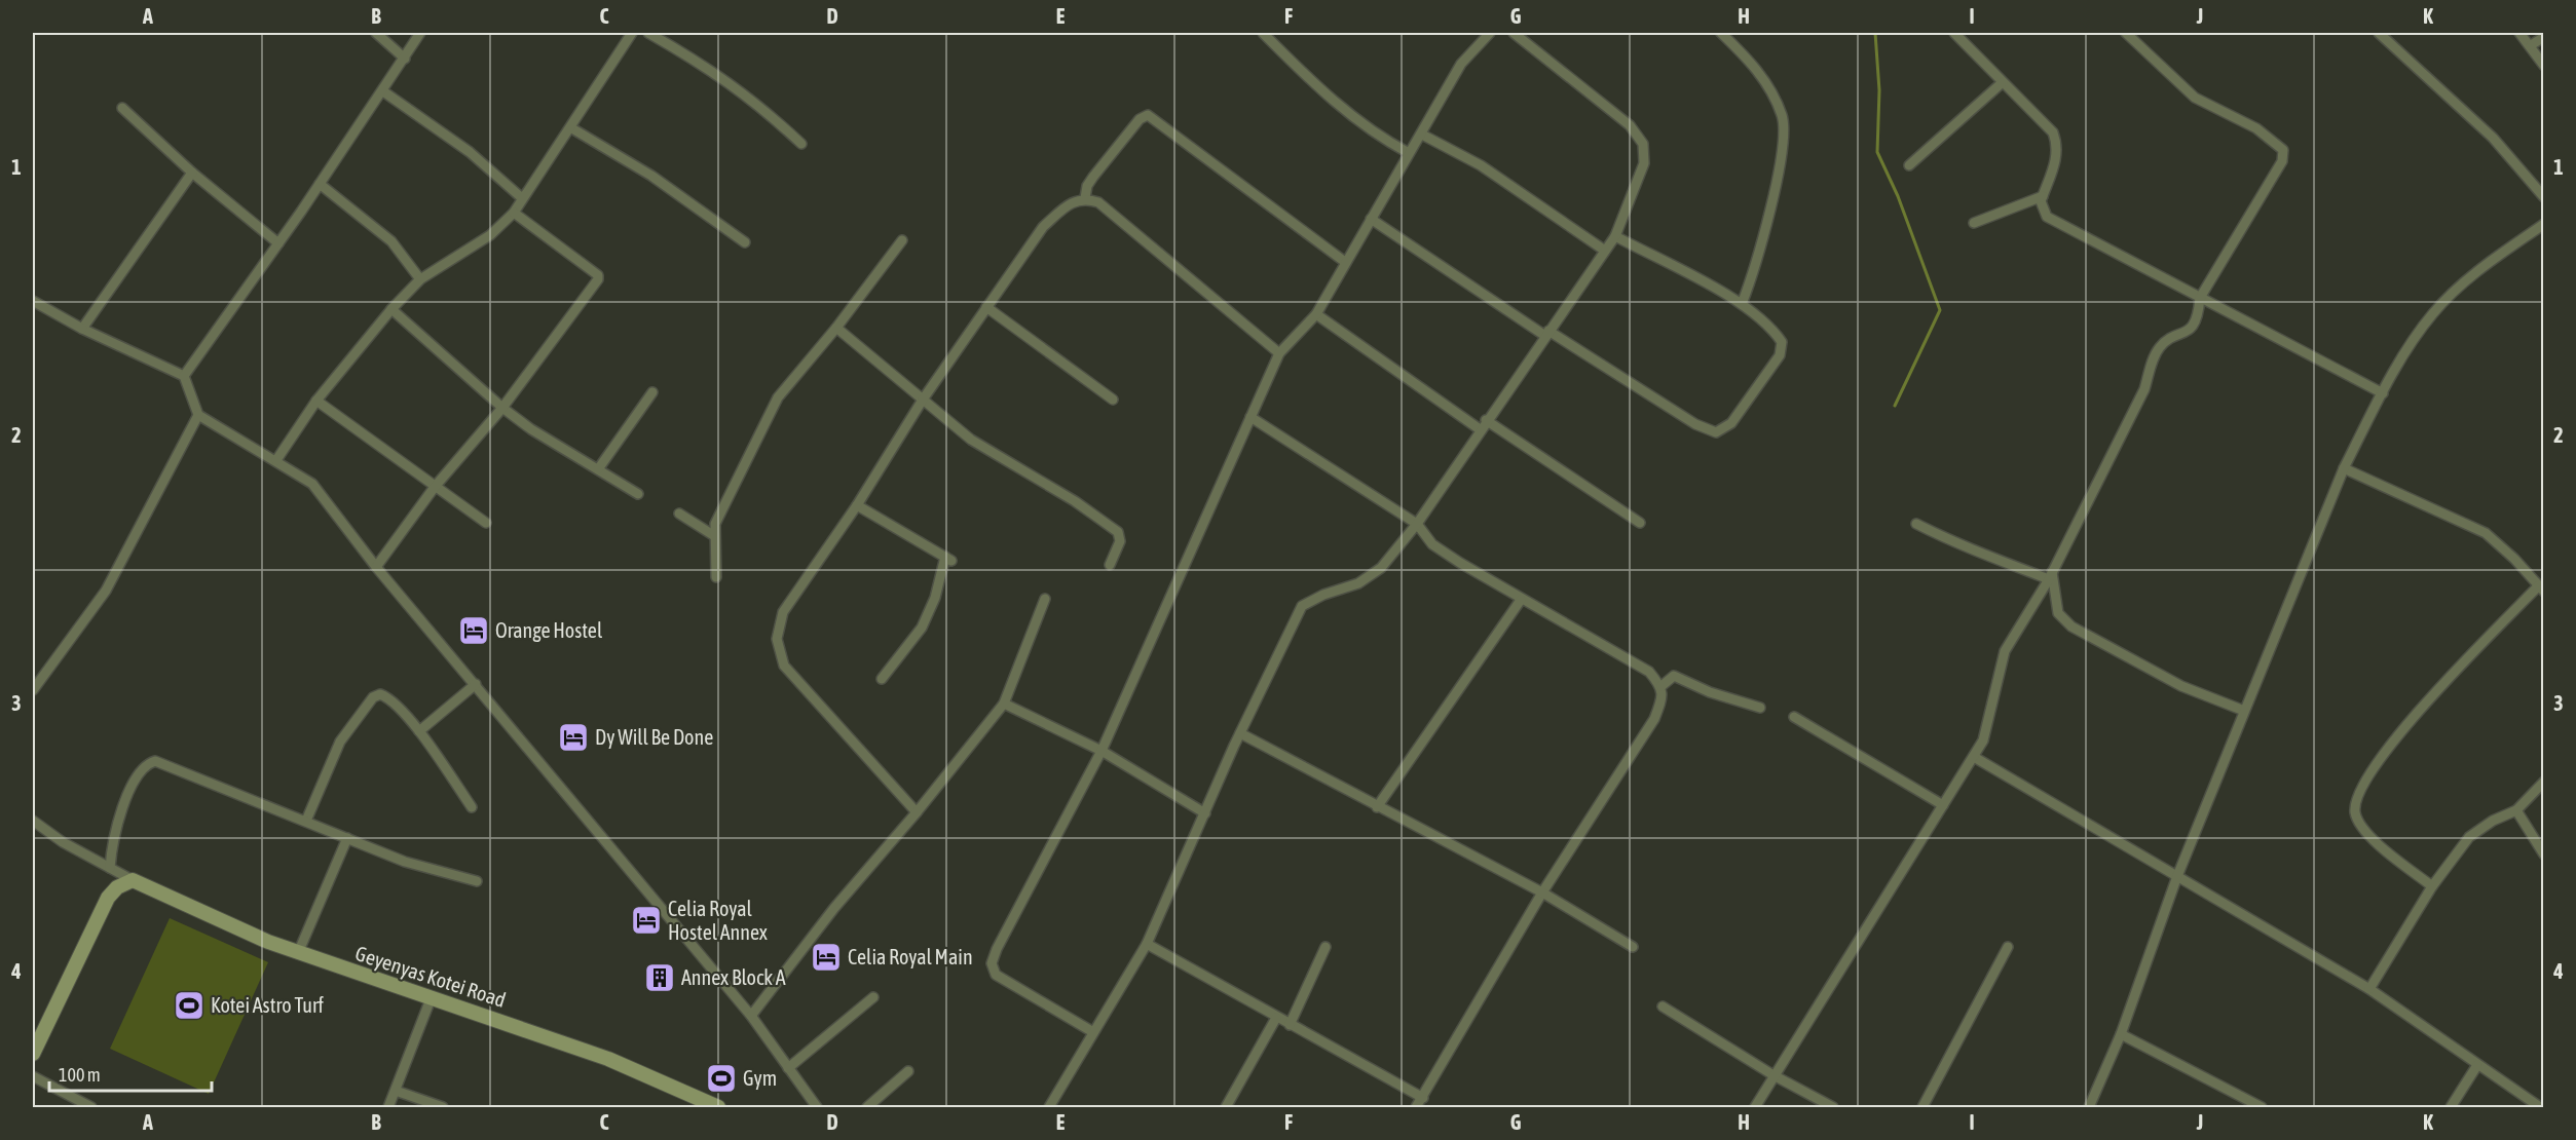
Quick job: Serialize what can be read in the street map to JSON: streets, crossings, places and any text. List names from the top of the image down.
{
  "streets": {
    "street": ["Geyenyas Kotei Road"]
  },
  "places": {
    "hotel": [
      "Orange Hostel",
      "Dy Will Be Done",
      "Celia Royal Hostel Annex",
      "Celia Royal Main"
    ],
    "building": ["Annex Block A"],
    "sports": ["Kotei Astro Turf", "Gym"]
  },
  "scale_bar": "100 m",
  "grid": {
    "columns": [
      "A",
      "B",
      "C",
      "D",
      "E",
      "F",
      "G",
      "H",
      "I",
      "J",
      "K"
    ],
    "rows": [
      "1",
      "2",
      "3",
      "4"
    ]
  }
}
